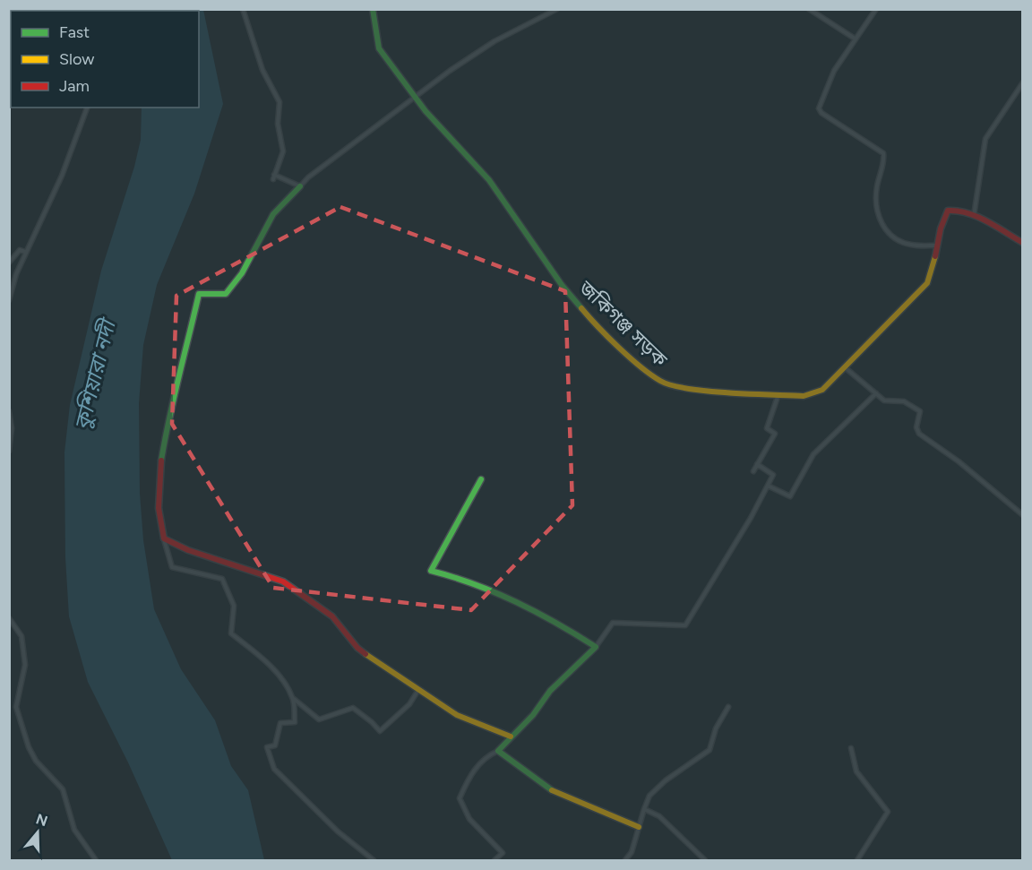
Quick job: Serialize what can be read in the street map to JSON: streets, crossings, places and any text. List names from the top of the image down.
{
  "streets": {
    "street": ["জকিগঞ্জ সড়ক"]
  },
  "water": ["কুশিয়ারা নদী"],
  "legend": ["Fast", "Slow", "Jam"],
  "north": "top"
}
